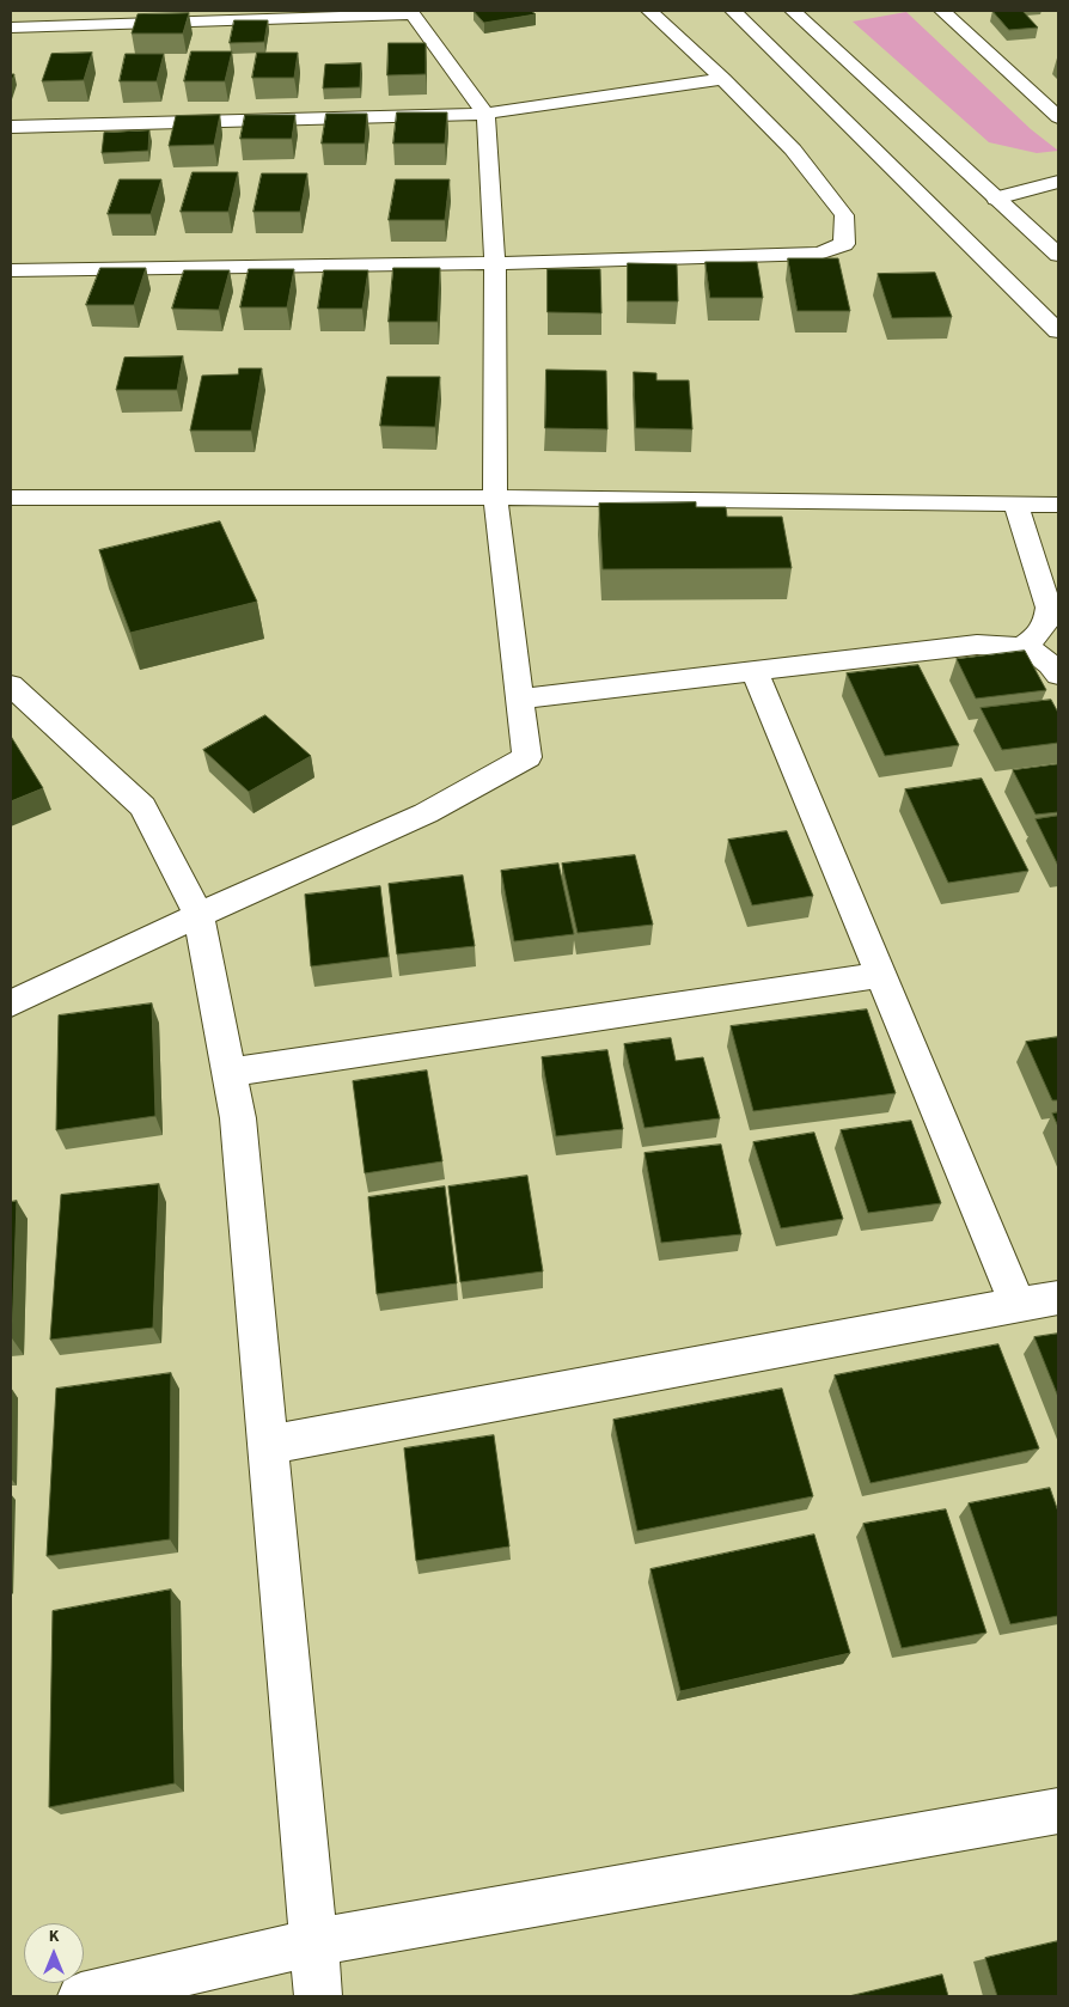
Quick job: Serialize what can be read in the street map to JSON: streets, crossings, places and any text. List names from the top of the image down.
{
  "north": "top"
}
